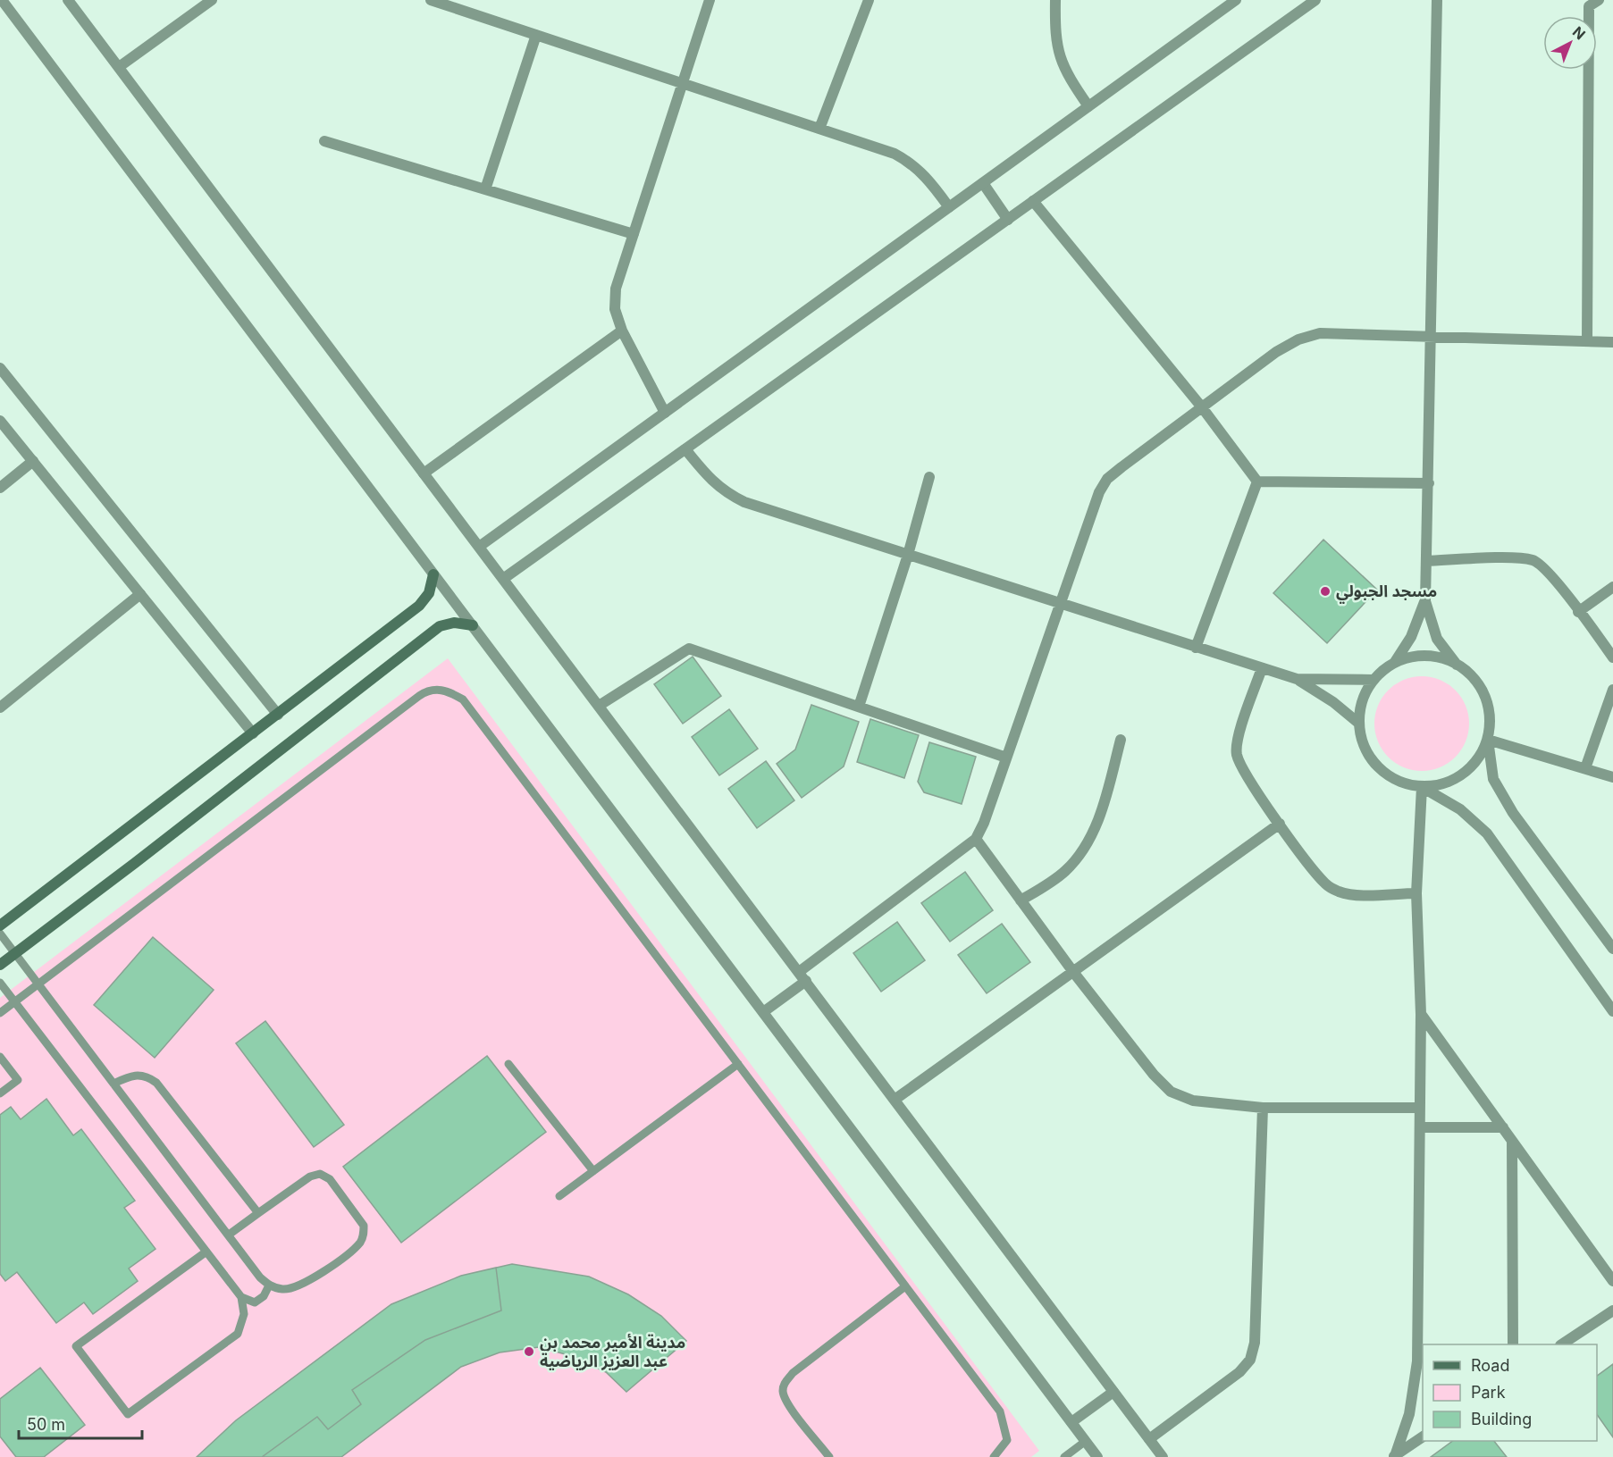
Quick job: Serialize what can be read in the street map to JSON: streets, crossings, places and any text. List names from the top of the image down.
{
  "places": ["مسجد الجبولي", "مدينة الأمير محمد بن عبد العزيز الرياضية"],
  "legend": ["Road", "Park", "Building"],
  "scale_bar": "50 m",
  "north": "top right"
}
